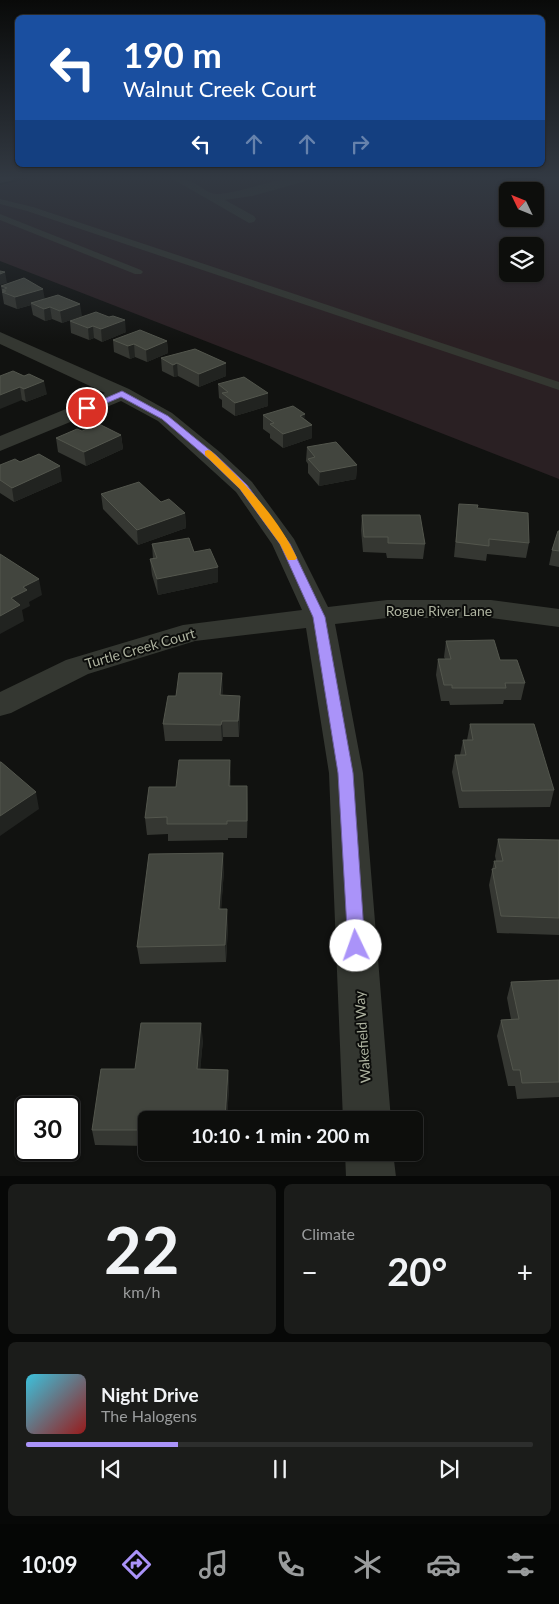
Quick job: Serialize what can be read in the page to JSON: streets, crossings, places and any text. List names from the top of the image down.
{
  "streets": {
    "street": ["Rogue River Lane", "Turtle Creek Court", "Wakefield Way"]
  },
  "crossings": [
    ["Rogue River Lane", "Turtle Creek Court"],
    ["Rogue River Lane", "Wakefield Way"],
    ["Turtle Creek Court", "Wakefield Way"]
  ],
  "north": "top left",
  "page": {
    "turn": ["190 m", "Walnut Creek Court"],
    "limit": "30",
    "trip": "10:10 · 1 min · 200 m",
    "tile": [
      ["22", "km/h"],
      "Climate"
    ],
    "heat": ["−", "20°", "+"],
    "song": ["Night Drive", "The Halogens"],
    "tabs": "10:09"
  }
}
